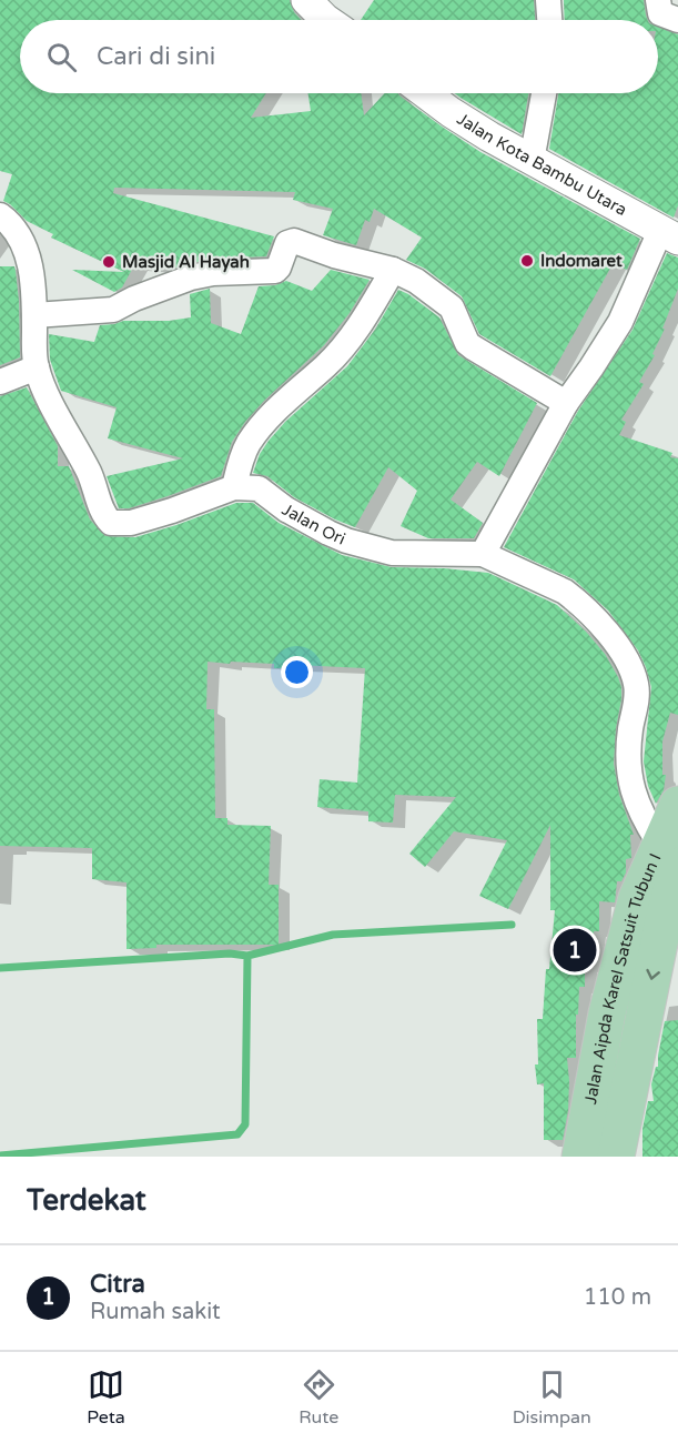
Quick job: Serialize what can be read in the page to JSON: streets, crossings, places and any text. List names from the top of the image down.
{
  "streets": {
    "main road": ["Jalan Aipda Karel Satsuit Tubun I"],
    "street": ["Jalan Kota Bambu Utara", "Jalan Ori"]
  },
  "crossings": [
    ["Jalan Ori", "Jalan Aipda Karel Satsuit Tubun I"]
  ],
  "places": ["Indomaret", "Masjid Al Hayah"],
  "page": {
    "search": "Cari di sini",
    "pins": "1",
    "heading": "Terdekat",
    "list": [
      {
        "mark": "1",
        "name": "Citra",
        "note": "Rumah sakit",
        "value": "110 m"
      }
    ],
    "nav": ["Peta", "Rute", "Disimpan"]
  }
}
